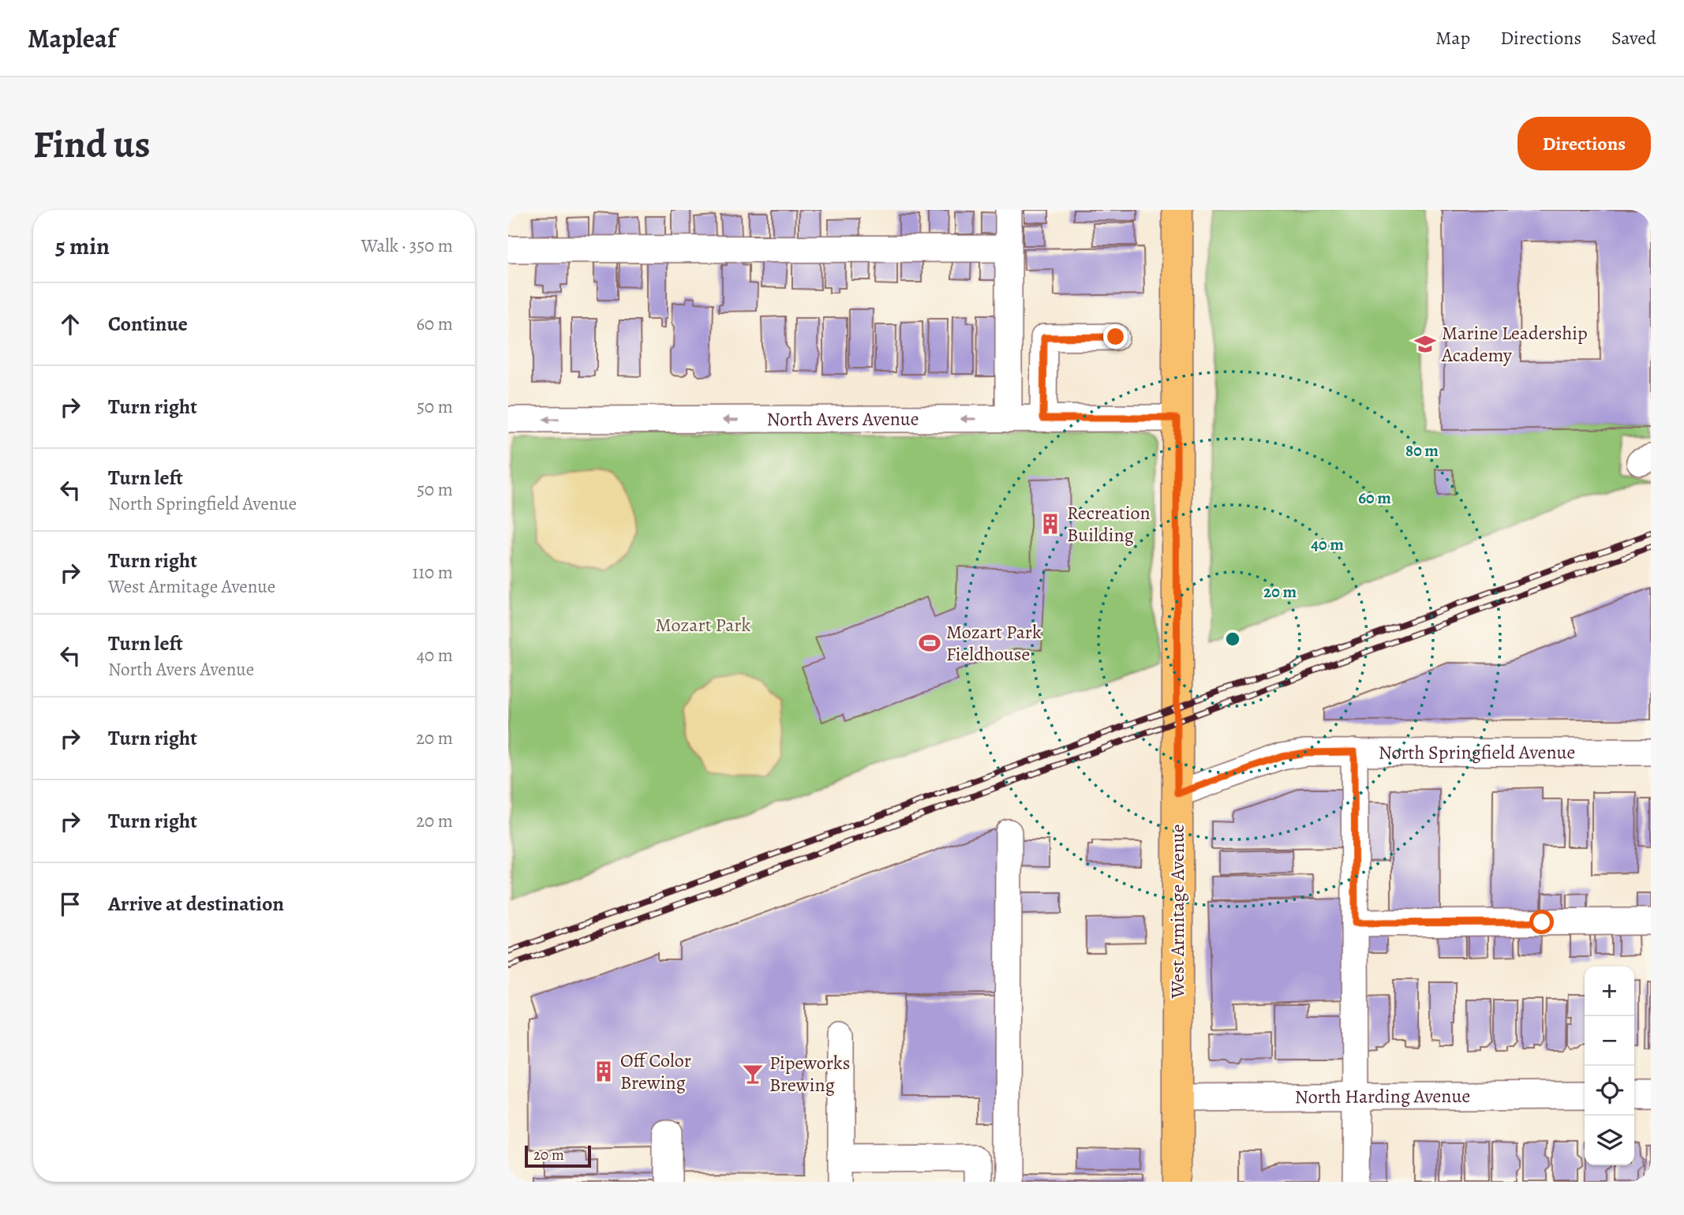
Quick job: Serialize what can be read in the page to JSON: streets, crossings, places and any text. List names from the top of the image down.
{
  "streets": {
    "main road": ["West Armitage Avenue"],
    "street": ["North Avers Avenue", "North Springfield Avenue", "North Harding Avenue"]
  },
  "crossings": [
    ["North Avers Avenue", "West Armitage Avenue"],
    ["North Springfield Avenue", "West Armitage Avenue"],
    ["West Armitage Avenue", "North Harding Avenue"]
  ],
  "parks": ["Mozart Park"],
  "places": {
    "school or university": ["Marine Leadership Academy"],
    "building": ["Recreation Building", "Off Color Brewing"],
    "sports": ["Mozart Park Fieldhouse"],
    "bar": ["Pipeworks Brewing"]
  },
  "scale_bar": "20 m",
  "page": {
    "header": "Mapleaf",
    "nav": ["Map", "Directions", "Saved"],
    "buttons": "Directions",
    "title": "Find us",
    "heading": ["5 min", "Walk · 350 m"],
    "list": [
      ["Continue", "60 m"],
      ["Turn right", "50 m"],
      ["Turn left", "North Springfield Avenue", "50 m"],
      ["Turn right", "West Armitage Avenue", "110 m"],
      ["Turn left", "North Avers Avenue", "40 m"],
      ["Turn right", "20 m"],
      ["Turn right", "20 m"],
      "Arrive at destination"
    ],
    "map_buttons": ["+", "−"],
    "scale": "20 m"
  },
  "rings": [
    "80 m",
    "60 m",
    "40 m",
    "20 m"
  ]
}
